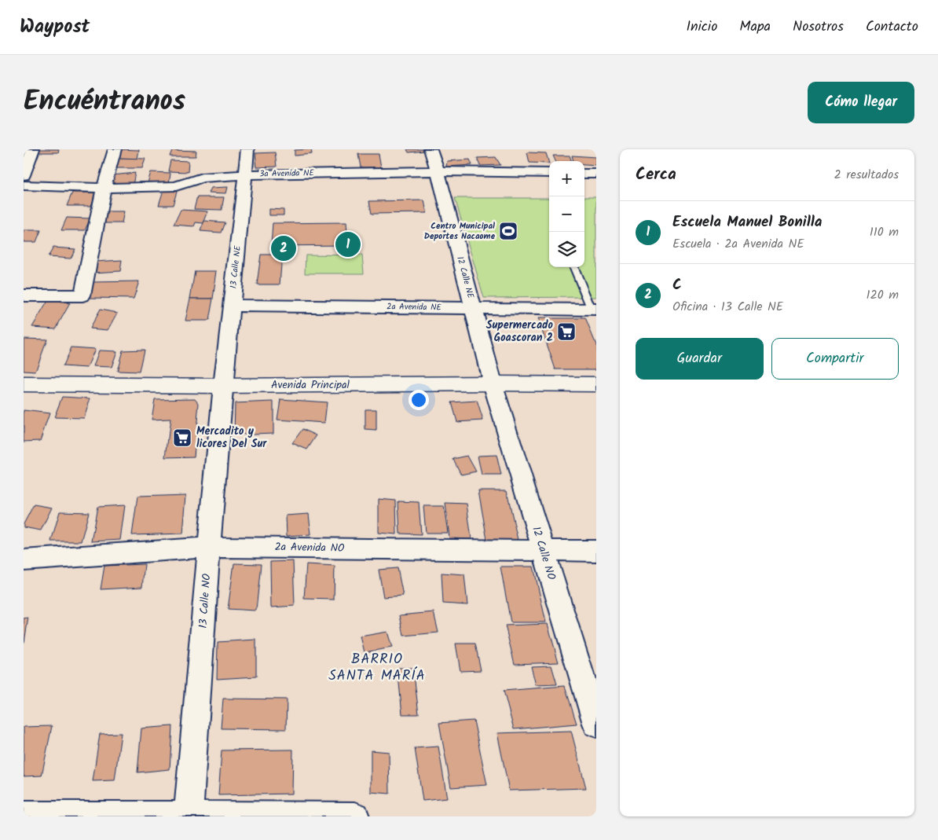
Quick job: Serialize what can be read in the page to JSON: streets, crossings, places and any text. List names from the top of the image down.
{
  "streets": {
    "street": [
      "3a Avenida NE",
      "13 Calle NE",
      "12 Calle NE",
      "2a Avenida NE",
      "Avenida Principal",
      "2a Avenida NO",
      "12 Calle NO",
      "13 Calle NO"
    ]
  },
  "crossings": [
    ["3a Avenida NE", "13 Calle NE"],
    ["3a Avenida NE", "12 Calle NE"],
    ["13 Calle NE", "2a Avenida NE"],
    ["13 Calle NE", "Avenida Principal"],
    ["13 Calle NE", "13 Calle NO"],
    ["12 Calle NE", "2a Avenida NE"],
    ["12 Calle NE", "Avenida Principal"],
    ["12 Calle NE", "12 Calle NO"],
    ["Avenida Principal", "12 Calle NO"],
    ["Avenida Principal", "13 Calle NO"],
    ["2a Avenida NO", "12 Calle NO"],
    ["2a Avenida NO", "13 Calle NO"]
  ],
  "districts": ["BARRIO SANTA MARÍA"],
  "places": {
    "sports": ["Centro Municipal Deportes Nacaome"],
    "supermarket": ["Supermercado Goascoran 2", "Mercadito y licores Del Sur"]
  },
  "page": {
    "header": "Waypost",
    "nav": [
      "Inicio",
      "Mapa",
      "Nosotros",
      "Contacto"
    ],
    "title": "Encuéntranos",
    "buttons": [
      "Cómo llegar",
      ["Guardar", "Compartir"]
    ],
    "heading": ["Cerca", "2 resultados"],
    "map_buttons": ["+", "−"],
    "list": [
      {
        "mark": "1",
        "name": "Escuela Manuel Bonilla",
        "note": "Escuela · 2a Avenida NE",
        "value": "110 m"
      },
      {
        "mark": "2",
        "name": "C",
        "note": "Oficina · 13 Calle NE",
        "value": "120 m"
      }
    ],
    "pins": ["1", "2"]
  }
}
